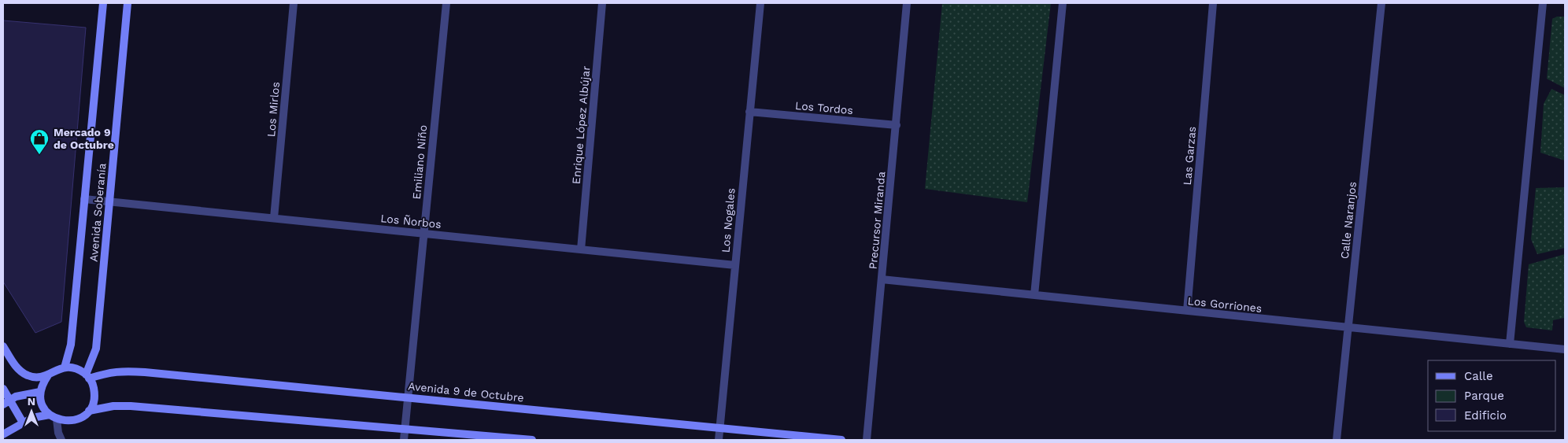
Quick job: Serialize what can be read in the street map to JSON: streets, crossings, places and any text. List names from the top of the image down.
{
  "streets": {
    "street": [
      "Los Tordos",
      "Los Mirlos",
      "Enrique López Albújar",
      "Las Garzas",
      "Emiliano Niño",
      "Avenida Soberanía",
      "Los Nogales",
      "Precursor Miranda",
      "Calle Naranjos",
      "Los Ñorbos",
      "Los Gorriones",
      "Avenida 9 de Octubre"
    ]
  },
  "crossings": [
    ["Los Tordos", "Los Nogales"],
    ["Los Tordos", "Precursor Miranda"],
    ["Los Mirlos", "Los Ñorbos"],
    ["Enrique López Albújar", "Los Ñorbos"],
    ["Las Garzas", "Los Gorriones"],
    ["Emiliano Niño", "Los Ñorbos"],
    ["Emiliano Niño", "Avenida 9 de Octubre"],
    ["Avenida Soberanía", "Los Ñorbos"],
    ["Avenida Soberanía", "Avenida 9 de Octubre"],
    ["Los Nogales", "Los Ñorbos"],
    ["Los Nogales", "Avenida 9 de Octubre"],
    ["Precursor Miranda", "Los Gorriones"],
    ["Calle Naranjos", "Los Gorriones"]
  ],
  "places": {
    "shop": ["Mercado 9 de Octubre"]
  },
  "legend": ["Calle", "Parque", "Edificio"],
  "north": "top"
}
